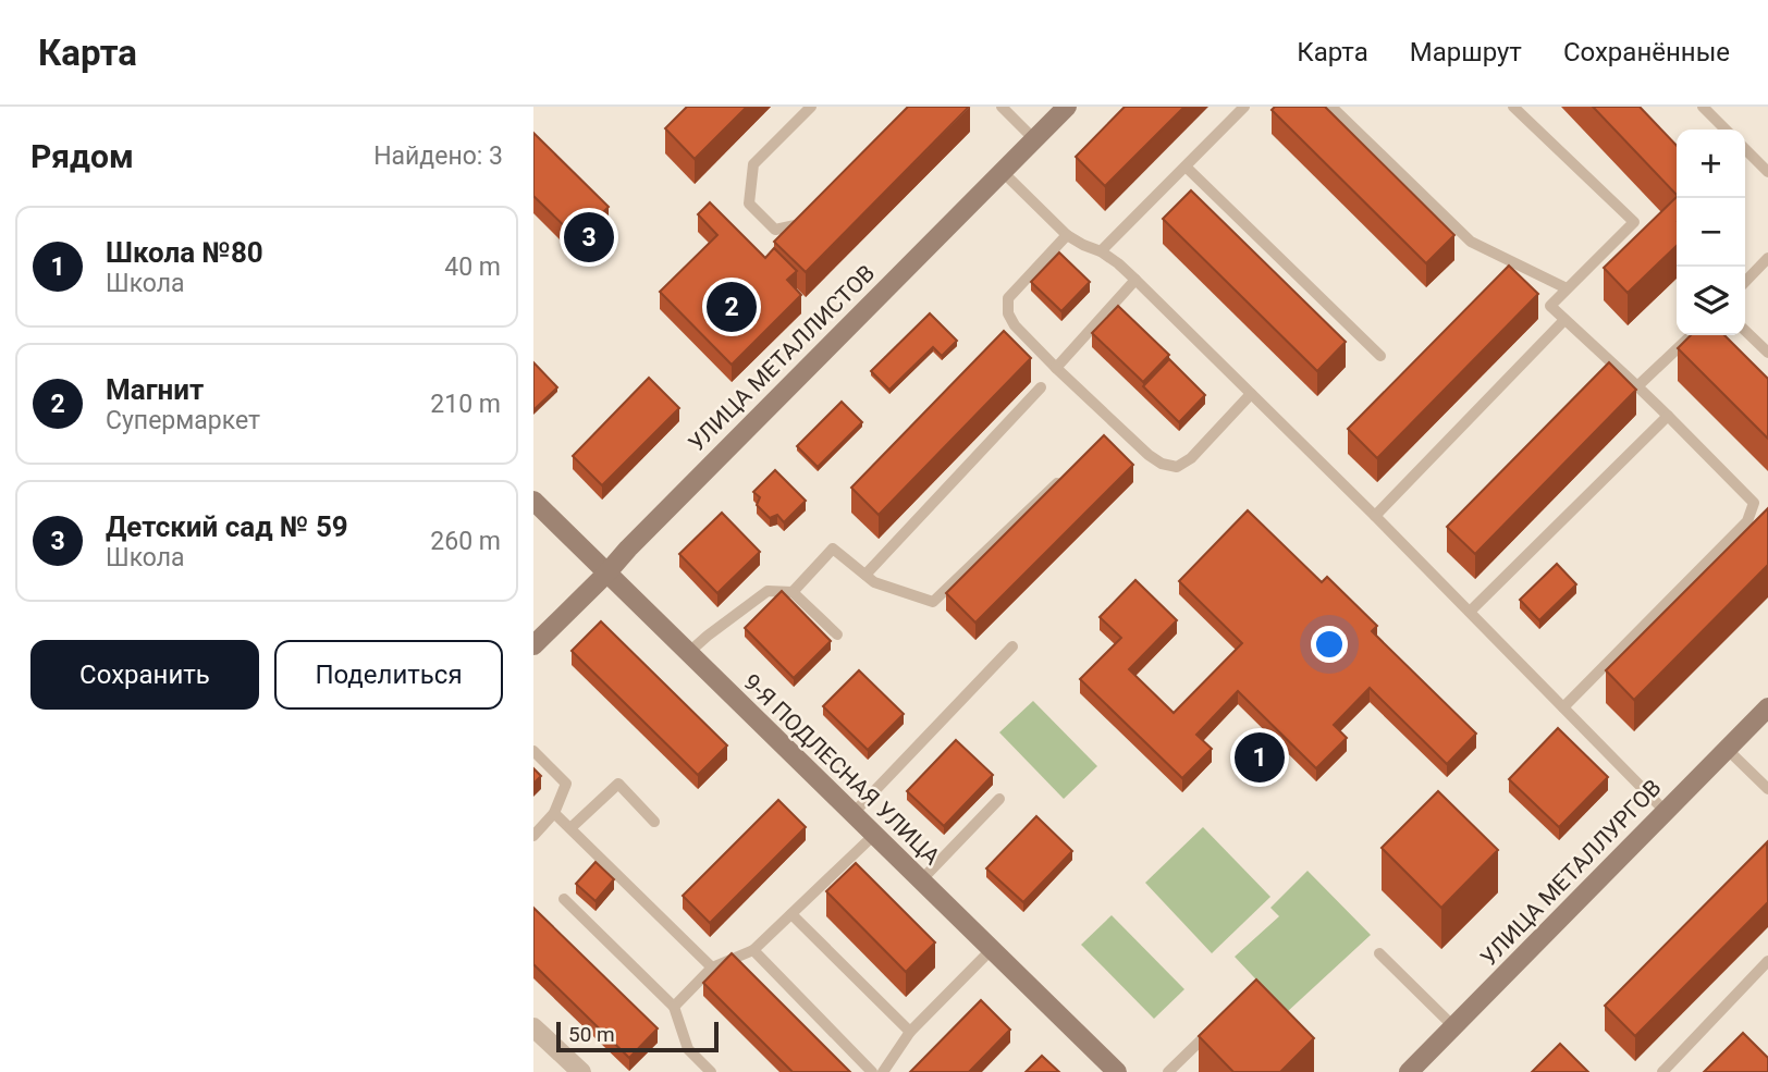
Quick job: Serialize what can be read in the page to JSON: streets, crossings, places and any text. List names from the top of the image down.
{
  "streets": {
    "street": ["УЛИЦА МЕТАЛЛИСТОВ", "9-Я ПОДЛЕСНАЯ УЛИЦА", "УЛИЦА МЕТАЛЛУРГОВ"]
  },
  "crossings": [
    ["УЛИЦА МЕТАЛЛИСТОВ", "9-Я ПОДЛЕСНАЯ УЛИЦА"]
  ],
  "scale_bar": "50 m",
  "page": {
    "header": "Карта",
    "nav": ["Карта", "Маршрут", "Сохранённые"],
    "heading": ["Рядом", "Найдено: 3"],
    "map_buttons": ["+", "−"],
    "list": [
      {
        "mark": "1",
        "name": "Школа №80",
        "note": "Школа",
        "value": "40 m"
      },
      {
        "mark": "2",
        "name": "Магнит",
        "note": "Супермаркет",
        "value": "210 m"
      },
      {
        "mark": "3",
        "name": "Детский сад № 59",
        "note": "Школа",
        "value": "260 m"
      }
    ],
    "pins": ["3", "2", "1"],
    "buttons": ["Сохранить", "Поделиться"],
    "scale": "50 m"
  }
}
